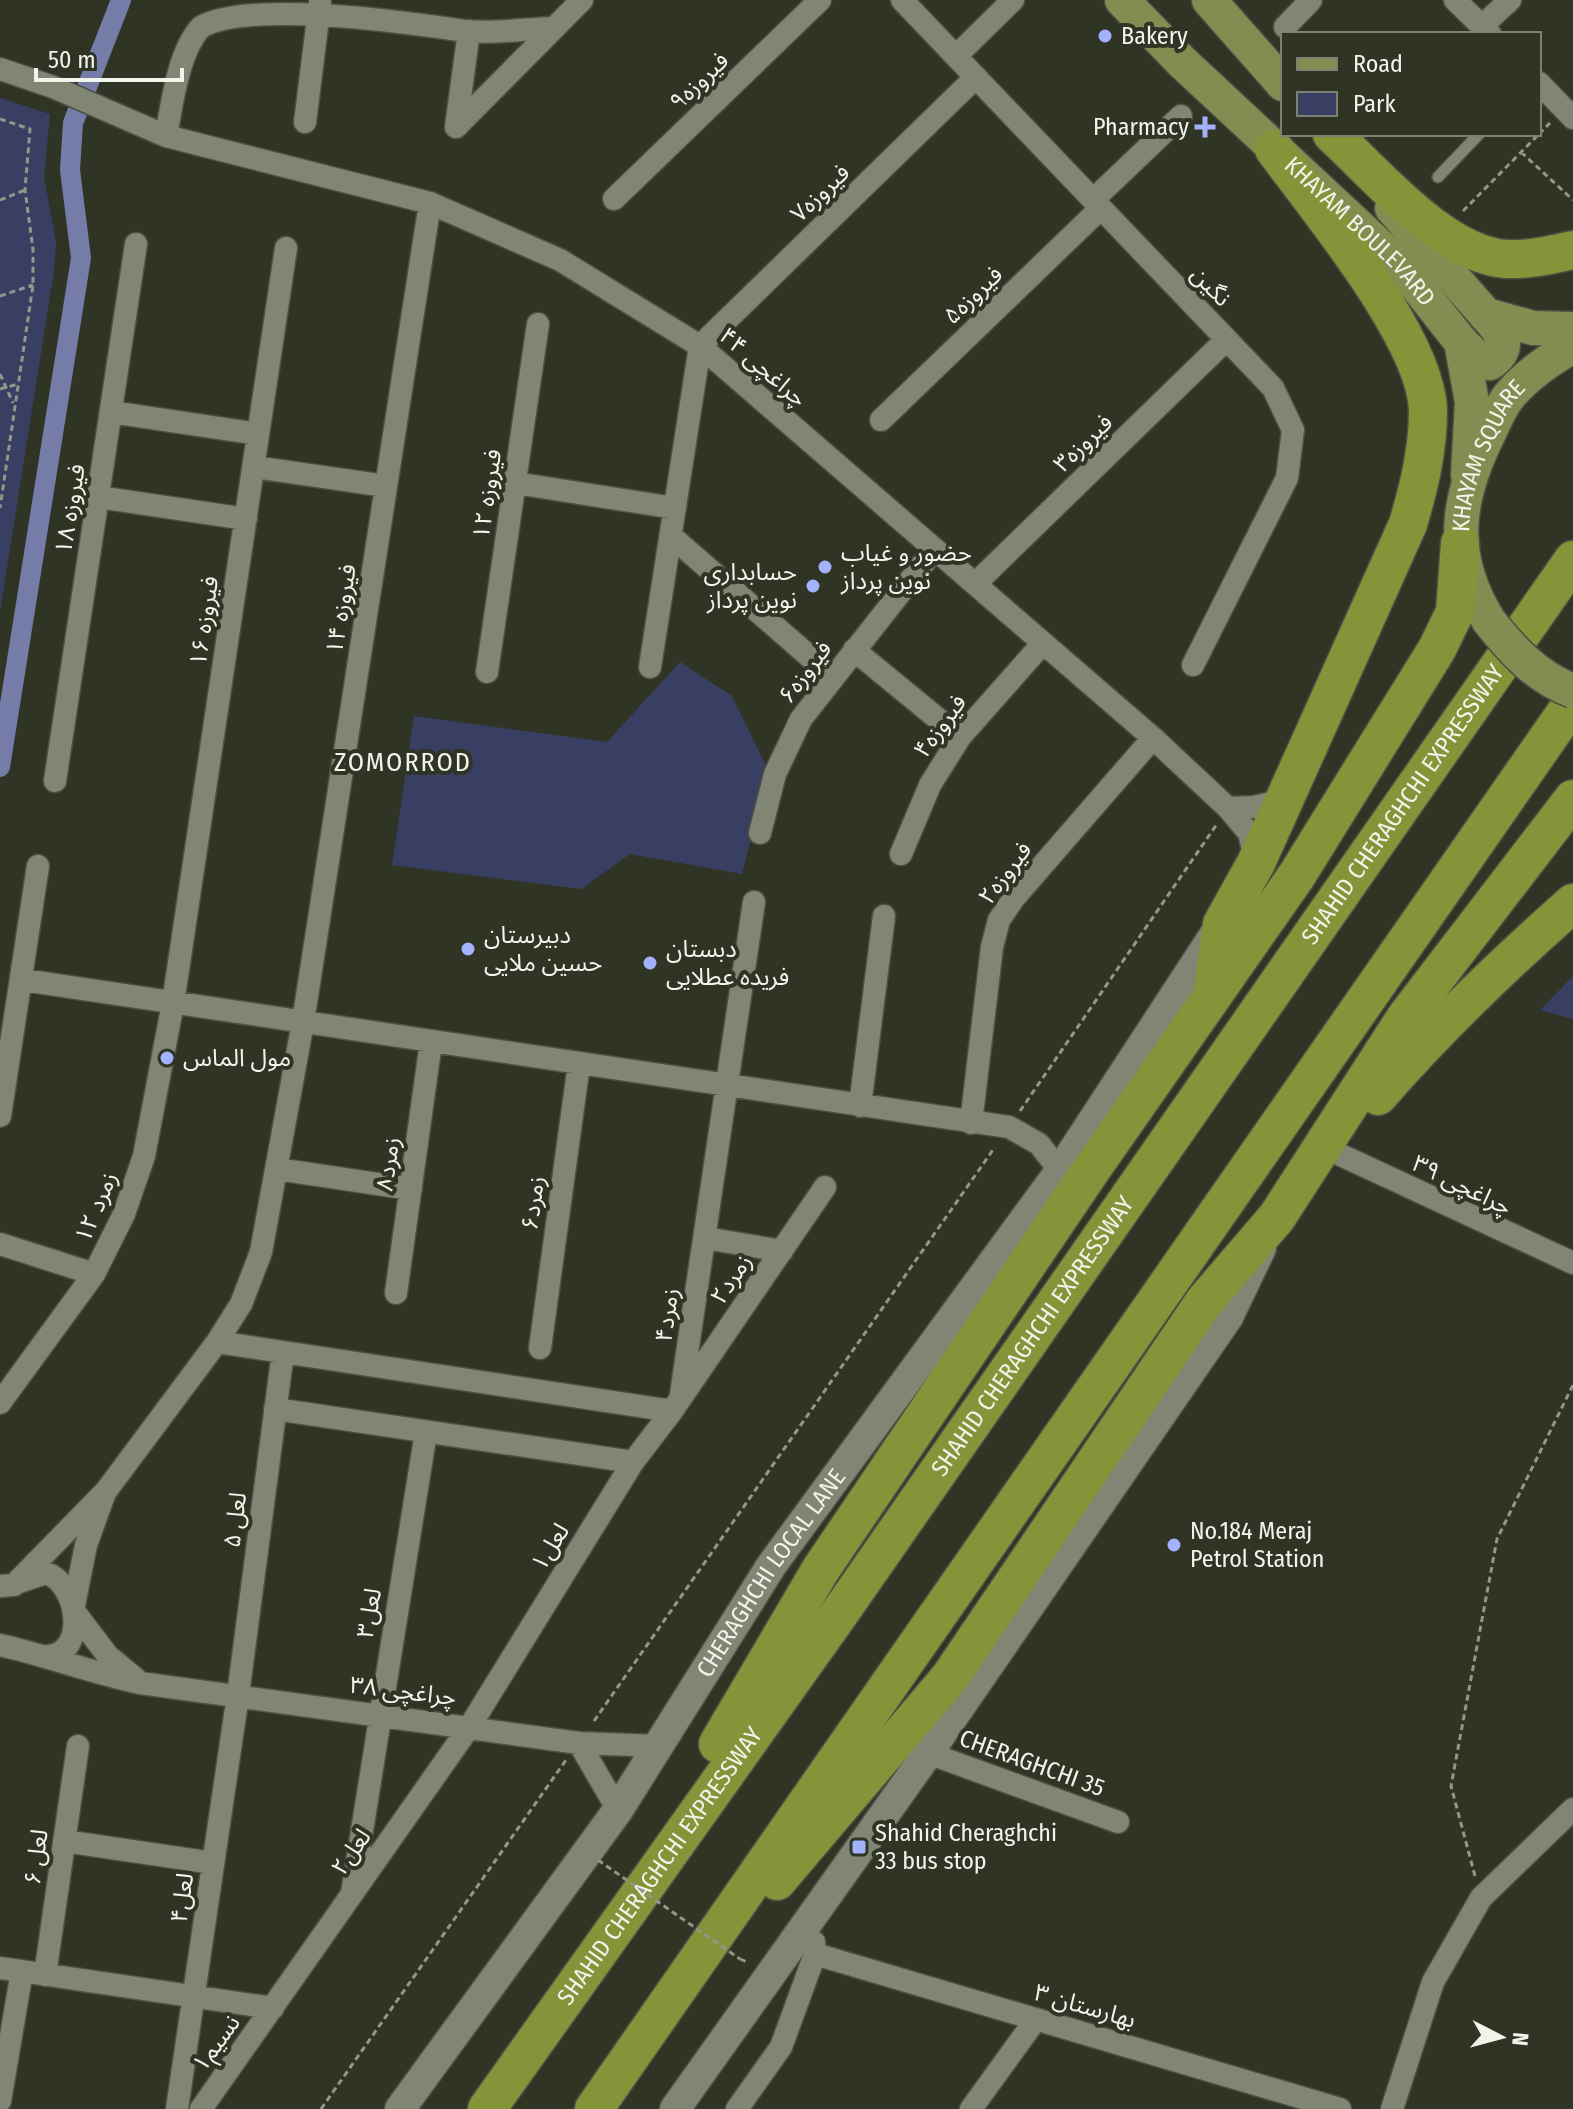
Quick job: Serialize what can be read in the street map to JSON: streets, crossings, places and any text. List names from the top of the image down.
{
  "streets": {
    "highway": ["SHAHID CHERAGHCHI EXPRESSWAY"],
    "main road": ["KHAYAM BOULEVARD", "KHAYAM SQUARE", "CHERAGHCHI LOCAL LANE"],
    "street": [
      "فیروزه۹",
      "فیروزه۷",
      "نگین",
      "فیروزه۵",
      "چراغچی ۴۴",
      "فیروزه۳",
      "فیروزه ۱۲",
      "فیروزه ۱۸",
      "فیروزه ۱۴",
      "فیروزه ۱۶",
      "فیروزه۶",
      "فیروزه۴",
      "فیروزه۲",
      "زمرد۸",
      "چراغچی ۳۹",
      "زمرد۶",
      "زمرد ۱۲",
      "زمرد۲",
      "زمرد۴",
      "لعل ۵",
      "لعل۱",
      "لعل۳",
      "چراغچی ۳۸",
      "CHERAGHCHI 35",
      "لعل۲",
      "لعل ۶",
      "لعل۴",
      "بهارستان ۳",
      "نسیم۱"
    ]
  },
  "crossings": [
    ["فیروزه۷", "نگین"],
    ["فیروزه۷", "چراغچی ۴۴"],
    ["KHAYAM BOULEVARD", "KHAYAM SQUARE"],
    ["نگین", "فیروزه۵"],
    ["نگین", "فیروزه۳"],
    ["چراغچی ۴۴", "فیروزه۳"],
    ["چراغچی ۴۴", "فیروزه ۱۴"],
    ["چراغچی ۴۴", "فیروزه۴"],
    ["چراغچی ۴۴", "فیروزه۲"],
    ["فیروزه ۱۶", "زمرد ۱۲"],
    ["زمرد۲", "زمرد۴"],
    ["زمرد۲", "لعل۱"],
    ["زمرد۴", "لعل۱"],
    ["لعل ۵", "چراغچی ۳۸"],
    ["لعل ۵", "لعل۴"],
    ["لعل۱", "چراغچی ۳۸"],
    ["لعل۱", "لعل۲"],
    ["CHERAGHCHI LOCAL LANE", "چراغچی ۳۸"],
    ["لعل۳", "چراغچی ۳۸"],
    ["لعل۳", "لعل۲"],
    ["چراغچی ۳۸", "لعل۲"],
    ["چراغچی ۳۸", "لعل۴"],
    ["لعل۲", "نسیم۱"]
  ],
  "districts": ["ZOMORROD"],
  "places": {
    "other": [
      "Bakery",
      "حضور و غیاب نوین پرداز",
      "حسابداری نوین پرداز",
      "دبیرستان حسین ملایی",
      "دبستان فریده عطلایی",
      "مول الماس",
      "No.184 Meraj Petrol Station"
    ],
    "health": ["Pharmacy"],
    "transit": ["Shahid Cheraghchi 33 bus stop"]
  },
  "legend": ["Road", "Park"],
  "scale_bar": "50 m",
  "north": "right"
}
